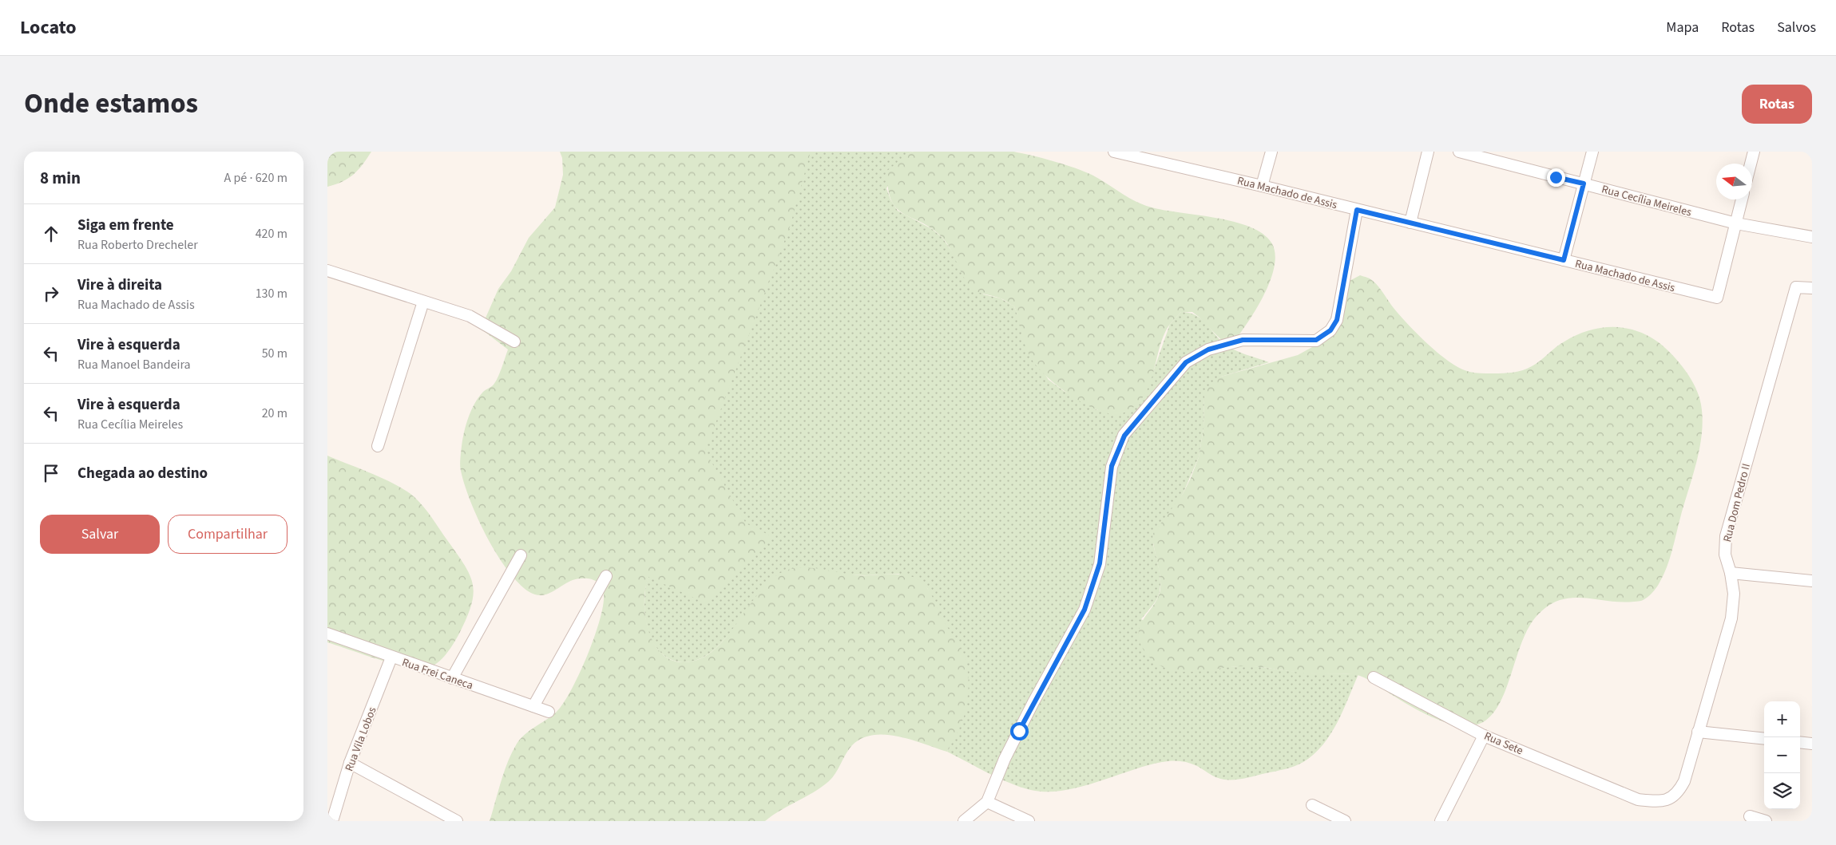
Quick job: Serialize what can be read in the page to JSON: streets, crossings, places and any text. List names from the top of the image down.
{
  "streets": {
    "street": [
      "Rua Machado de Assis",
      "Rua Cecília Meireles",
      "Rua Dom Pedro II",
      "Rua Frei Caneca",
      "Rua Vila Lobos",
      "Rua Sete"
    ]
  },
  "crossings": [
    ["Rua Machado de Assis", "Rua Cecília Meireles"],
    ["Rua Dom Pedro II", "Rua Sete"],
    ["Rua Frei Caneca", "Rua Vila Lobos"]
  ],
  "north": "left",
  "page": {
    "header": "Locato",
    "nav": ["Mapa", "Rotas", "Salvos"],
    "title": "Onde estamos",
    "buttons": [
      "Rotas",
      ["Salvar", "Compartilhar"]
    ],
    "heading": ["8 min", "A pé · 620 m"],
    "list": [
      ["Siga em frente", "Rua Roberto Drecheler", "420 m"],
      ["Vire à direita", "Rua Machado de Assis", "130 m"],
      ["Vire à esquerda", "Rua Manoel Bandeira", "50 m"],
      ["Vire à esquerda", "Rua Cecília Meireles", "20 m"],
      "Chegada ao destino"
    ],
    "map_buttons": ["+", "−"]
  }
}
